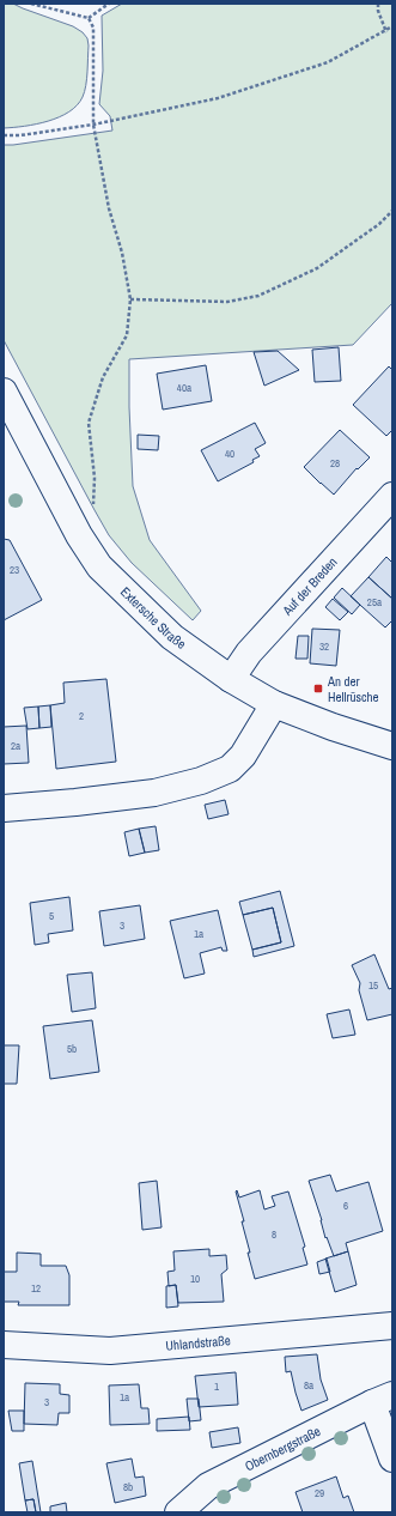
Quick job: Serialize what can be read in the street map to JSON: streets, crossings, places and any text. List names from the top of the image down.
{
  "streets": {
    "street": [
      "Auf der Breden",
      "Extersche Straße",
      "Uhlandstraße",
      "Obernbergstraße"
    ]
  },
  "crossings": [
    ["Auf der Breden", "Extersche Straße"]
  ],
  "places": {
    "transit": ["An der Hellrüsche"]
  },
  "house_numbers": [
    "40a",
    "40",
    "28",
    "23",
    "25a",
    "32",
    "2",
    "2a",
    "5",
    "3",
    "1a",
    "15",
    "5b",
    "6",
    "8",
    "10",
    "12",
    "8a",
    "1",
    "1a",
    "3",
    "8b",
    "29"
  ]
}
